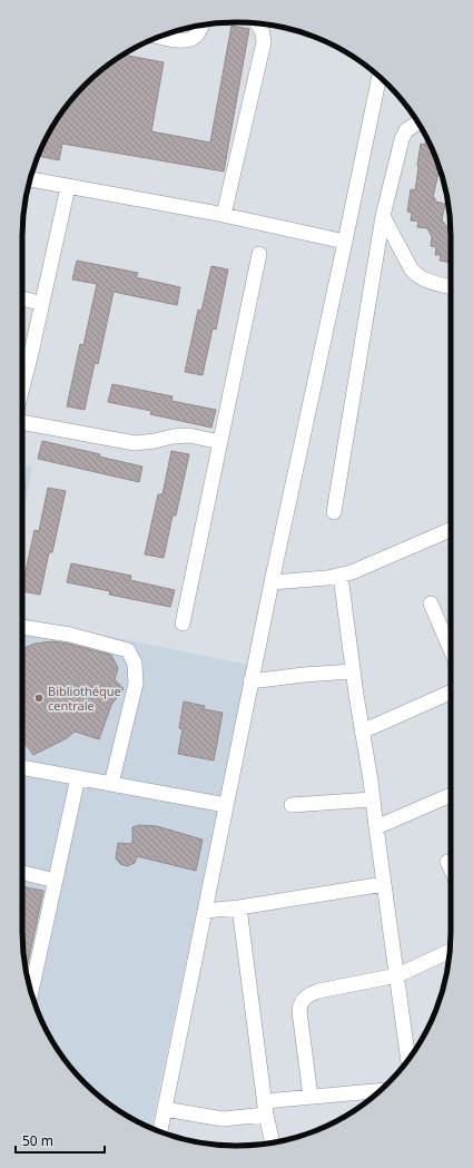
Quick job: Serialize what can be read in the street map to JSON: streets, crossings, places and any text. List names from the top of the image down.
{
  "places": ["Bibliothéque centrale"],
  "scale_bar": "50 m"
}
